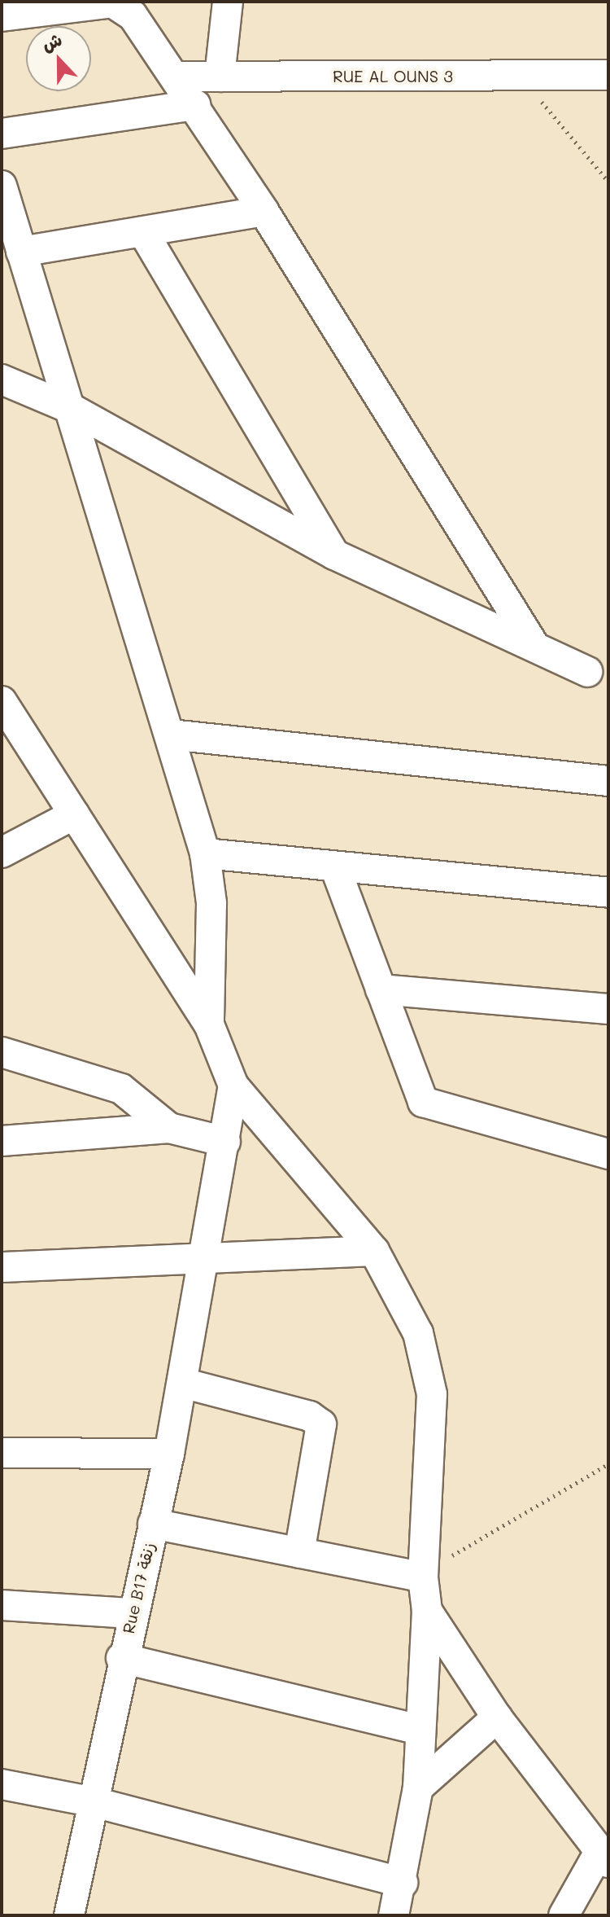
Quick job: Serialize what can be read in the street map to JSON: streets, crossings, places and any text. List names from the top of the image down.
{
  "streets": {
    "street": ["RUE AL OUNS 3", "Rue B17 زنقة"]
  },
  "north": "top"
}
